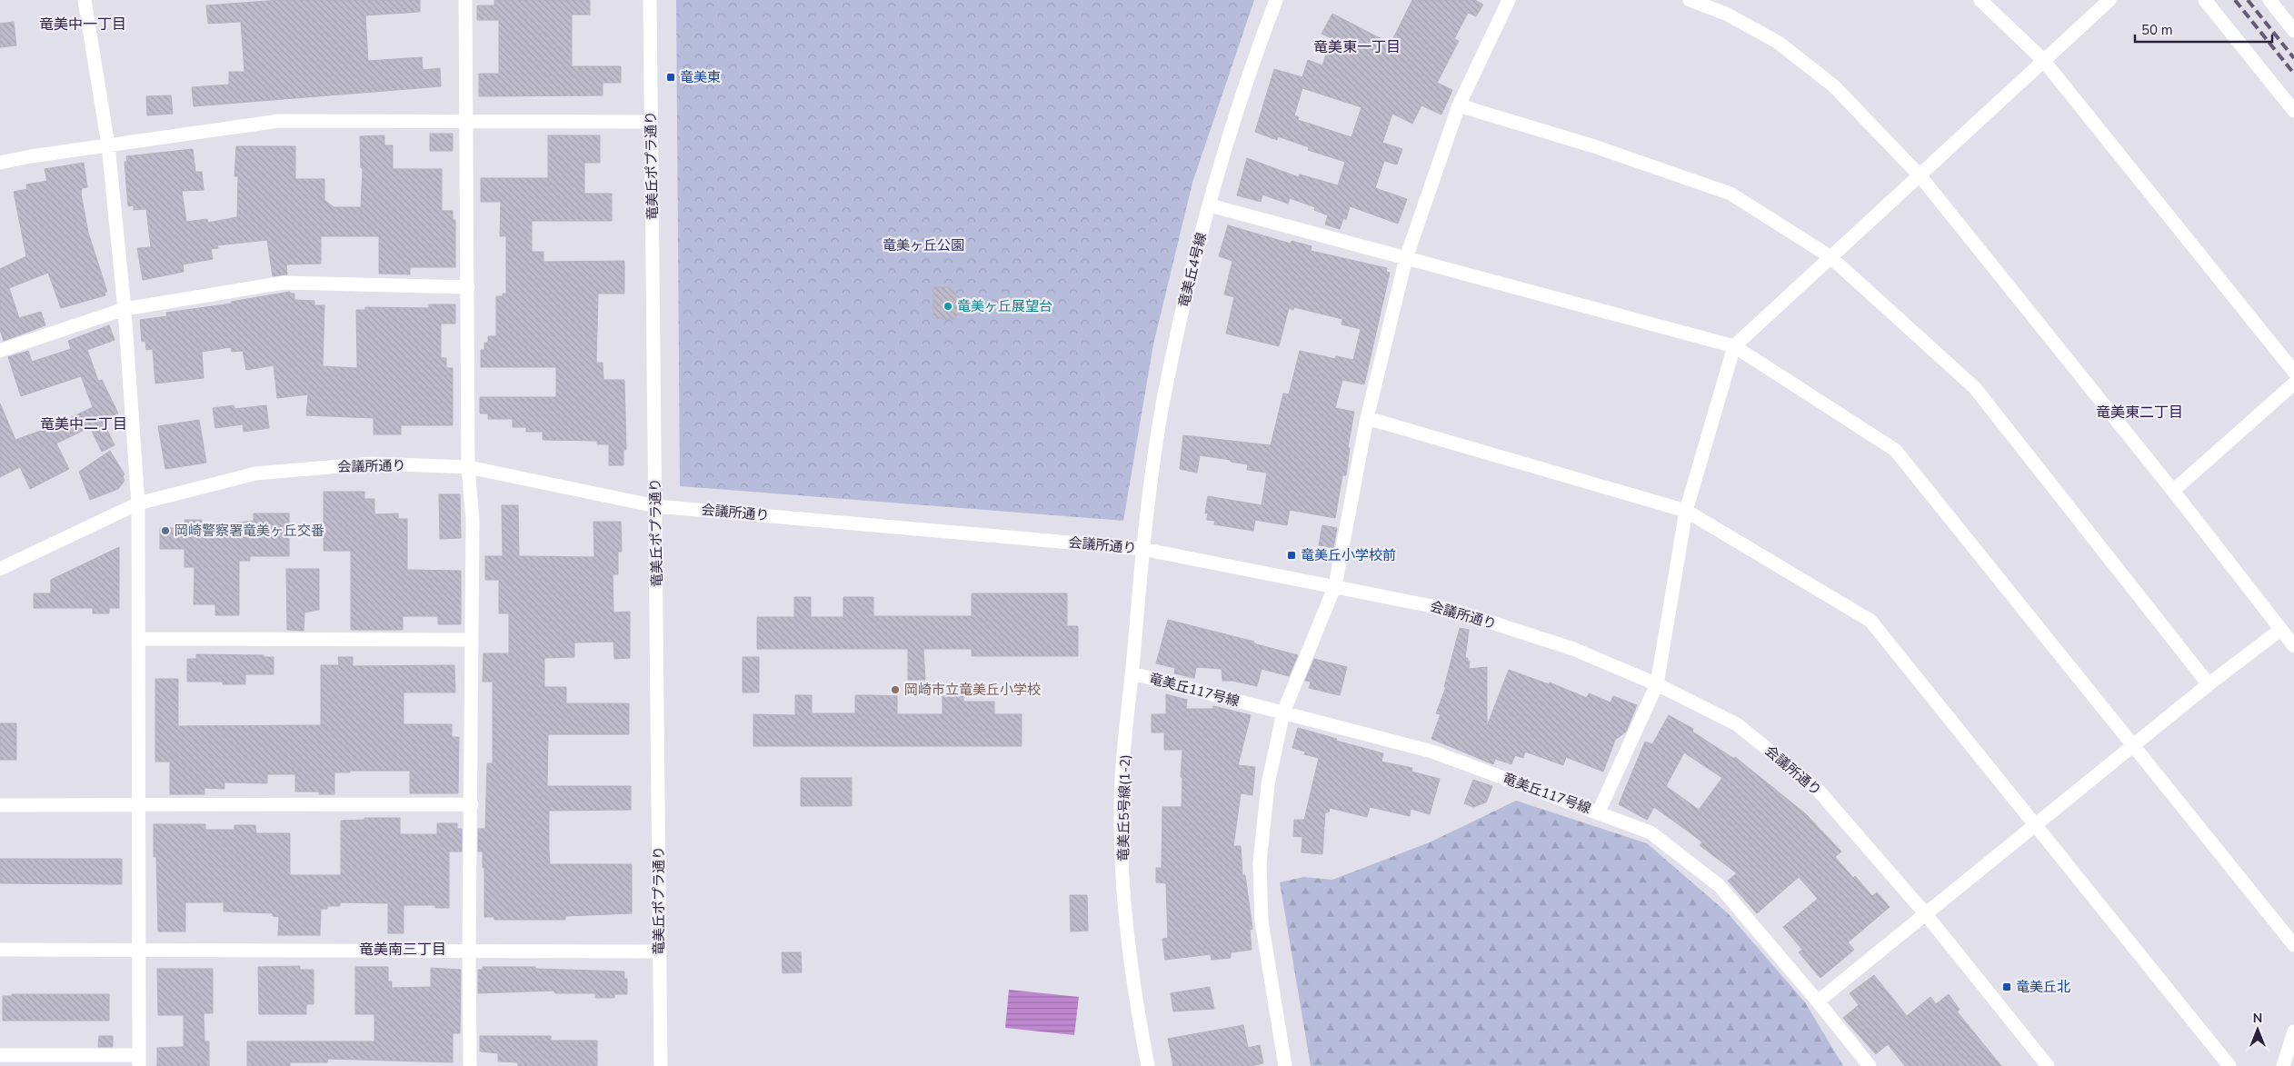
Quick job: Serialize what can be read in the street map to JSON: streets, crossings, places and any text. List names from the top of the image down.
{
  "streets": {
    "street": [
      "竜美丘ポプラ通り",
      "竜美丘4号線",
      "会議所通り",
      "竜美丘117号線",
      "竜美丘5号線(1-2)"
    ]
  },
  "crossings": [
    ["竜美丘ポプラ通り", "会議所通り"],
    ["竜美丘4号線", "会議所通り"],
    ["竜美丘4号線", "竜美丘5号線(1-2)"],
    ["会議所通り", "竜美丘5号線(1-2)"],
    ["竜美丘117号線", "竜美丘5号線(1-2)"]
  ],
  "districts": [
    "竜美中一丁目",
    "竜美東一丁目",
    "竜美東二丁目",
    "竜美中二丁目",
    "竜美南三丁目"
  ],
  "parks": ["竜美ヶ丘公園"],
  "places": {
    "transit": ["竜美東", "竜美丘小学校前", "竜美丘北"],
    "other": ["竜美ヶ丘展望台", "岡崎警察署竜美ヶ丘交番", "岡崎市立竜美丘小学校"]
  },
  "scale_bar": "50 m",
  "north": "top"
}
